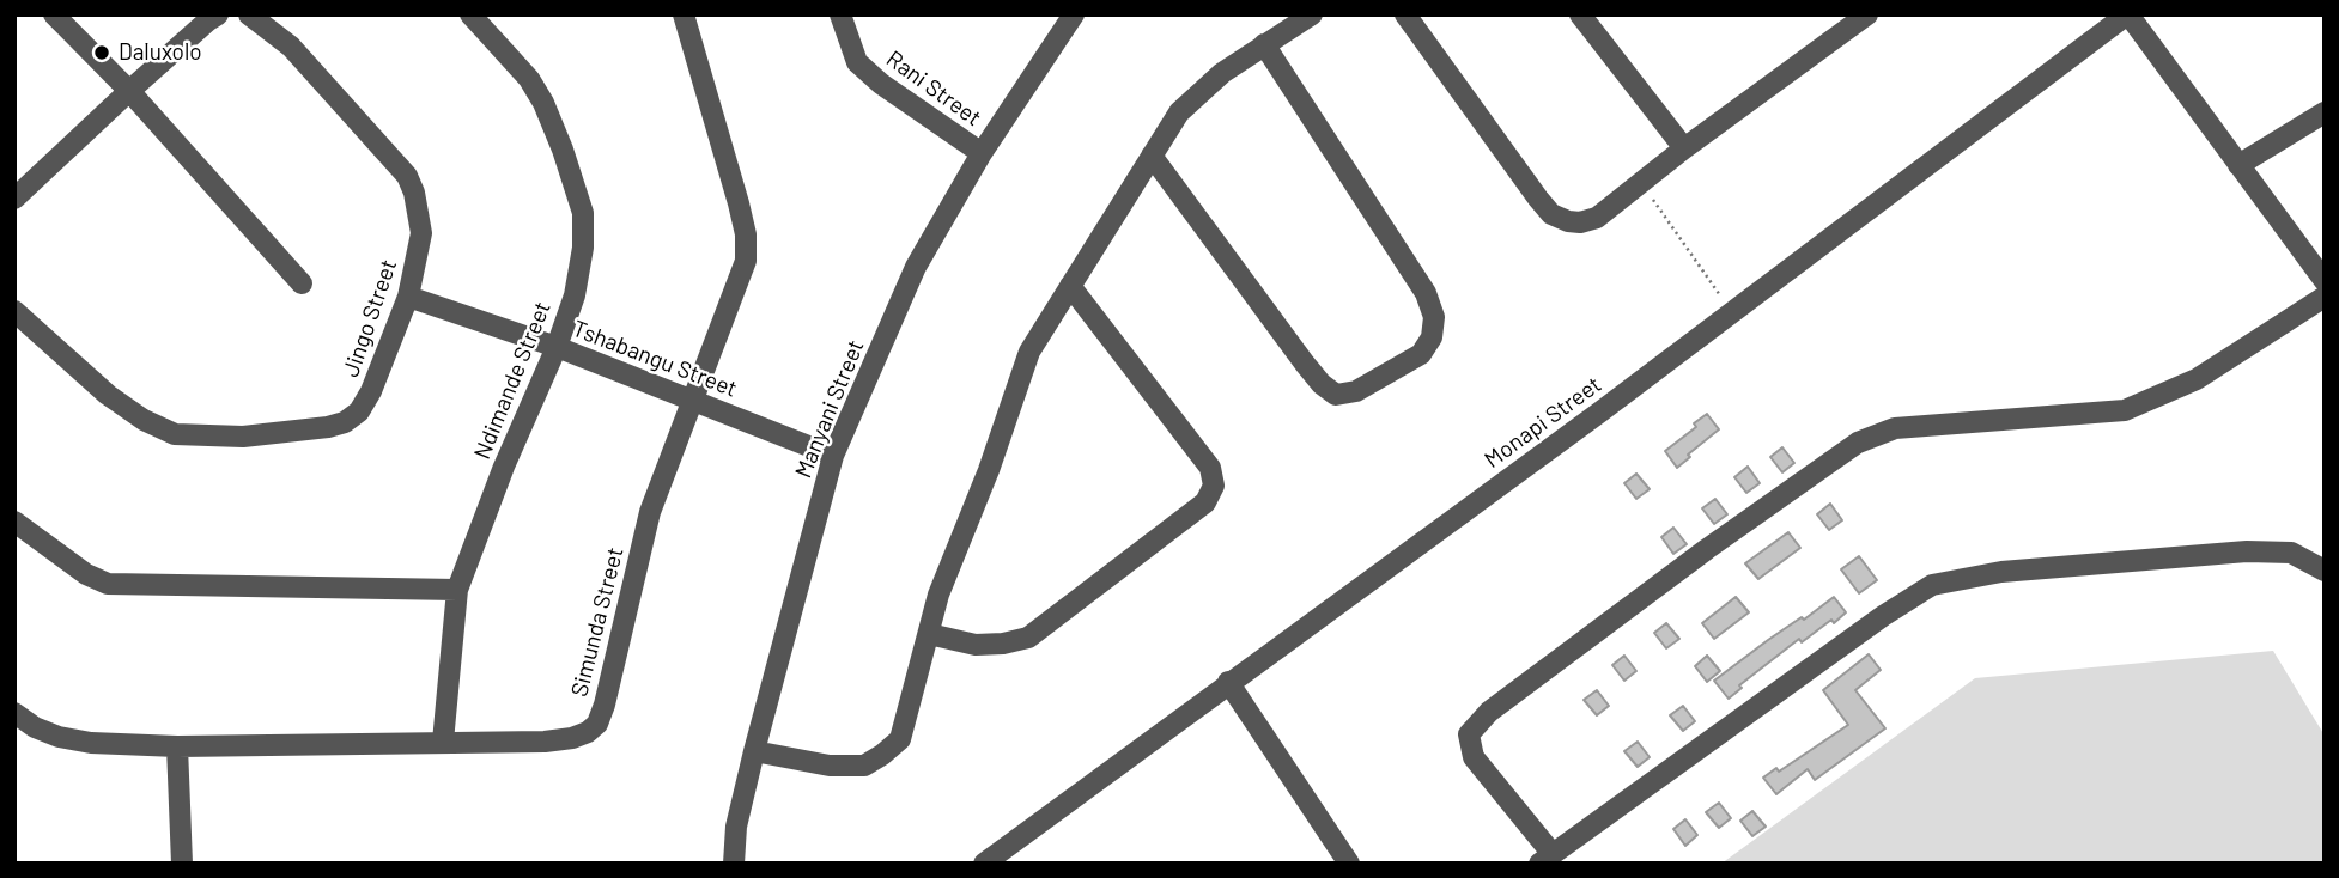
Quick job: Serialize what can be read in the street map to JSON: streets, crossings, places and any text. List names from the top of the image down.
{
  "streets": {
    "street": [
      "Rani Street",
      "Jingo Street",
      "Tshabangu Street",
      "Ndimande Street",
      "Manyani Street",
      "Monapi Street",
      "Simunda Street"
    ]
  },
  "crossings": [
    ["Rani Street", "Manyani Street"],
    ["Jingo Street", "Tshabangu Street"],
    ["Tshabangu Street", "Ndimande Street"],
    ["Tshabangu Street", "Manyani Street"],
    ["Tshabangu Street", "Simunda Street"],
    ["Ndimande Street", "Simunda Street"]
  ],
  "places": ["Daluxolo"]
}
